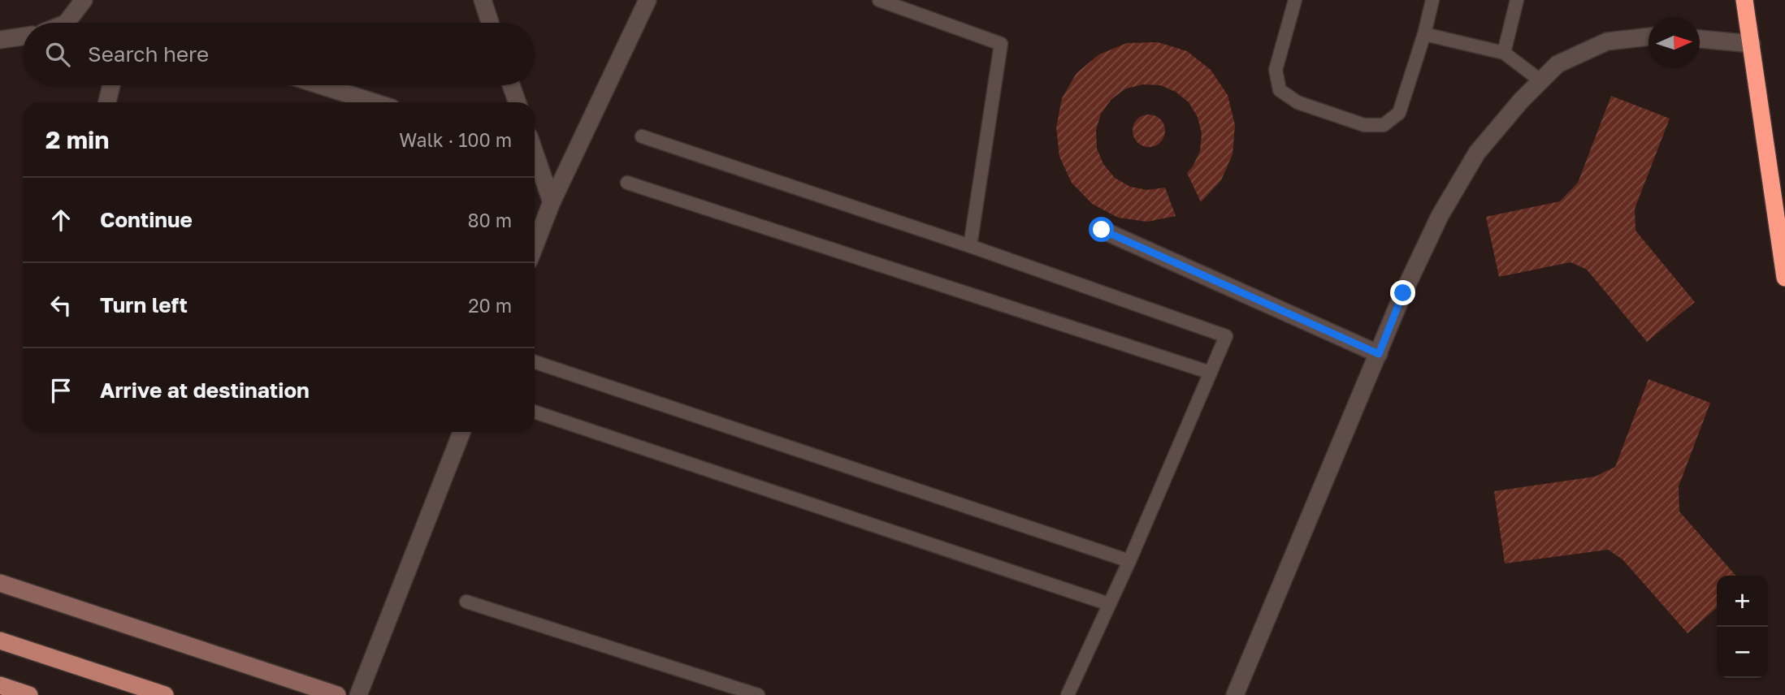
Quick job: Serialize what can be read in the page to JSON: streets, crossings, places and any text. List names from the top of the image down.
{
  "north": "right",
  "page": {
    "search": "Search here",
    "heading": ["2 min", "Walk · 100 m"],
    "list": [
      ["Continue", "80 m"],
      ["Turn left", "20 m"],
      "Arrive at destination"
    ],
    "map_buttons": ["+", "−"]
  }
}
